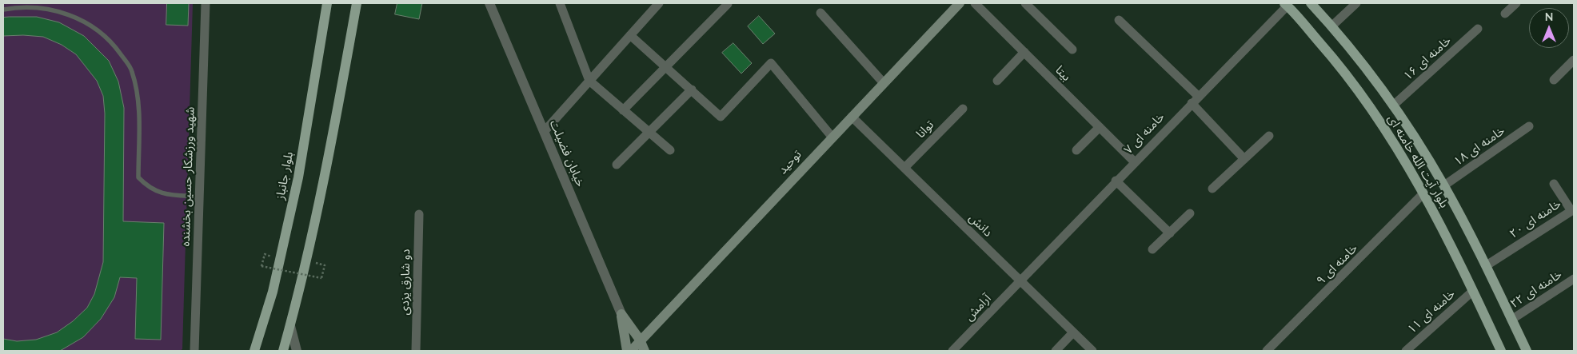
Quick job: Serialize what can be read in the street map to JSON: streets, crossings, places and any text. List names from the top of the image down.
{
  "streets": {
    "main road": [
      "خیابان فضیلت",
      "بلوار آیت الله خامنه ای",
      "توحید",
      "بلوار جانباز"
    ],
    "street": [
      "خامنه ای ۱۶",
      "بیتا",
      "توانا",
      "خامنه ای ۷",
      "خامنه ای ۱۸",
      "شهید ورزشکار حسین بخشنده",
      "خامنه ای ۲۰",
      "دانش",
      "خامنه ای ۹",
      "دو شارق یزدی",
      "خامنه ای ۲۲",
      "آرامش",
      "خامنه ای ۱۱"
    ]
  },
  "crossings": [
    ["خامنه ای ۱۶", "بلوار آیت الله خامنه ای"],
    ["بیتا", "خامنه ای ۷"],
    ["توانا", "دانش"],
    ["خامنه ای ۷", "بلوار آیت الله خامنه ای"],
    ["خامنه ای ۷", "دانش"],
    ["خامنه ای ۷", "آرامش"],
    ["خامنه ای ۱۸", "بلوار آیت الله خامنه ای"],
    ["خیابان فضیلت", "توحید"],
    ["بلوار آیت الله خامنه ای", "خامنه ای ۲۰"],
    ["بلوار آیت الله خامنه ای", "خامنه ای ۹"],
    ["بلوار آیت الله خامنه ای", "خامنه ای ۲۲"],
    ["بلوار آیت الله خامنه ای", "خامنه ای ۱۱"],
    ["توحید", "دانش"],
    ["دانش", "آرامش"]
  ],
  "north": "top"
}
